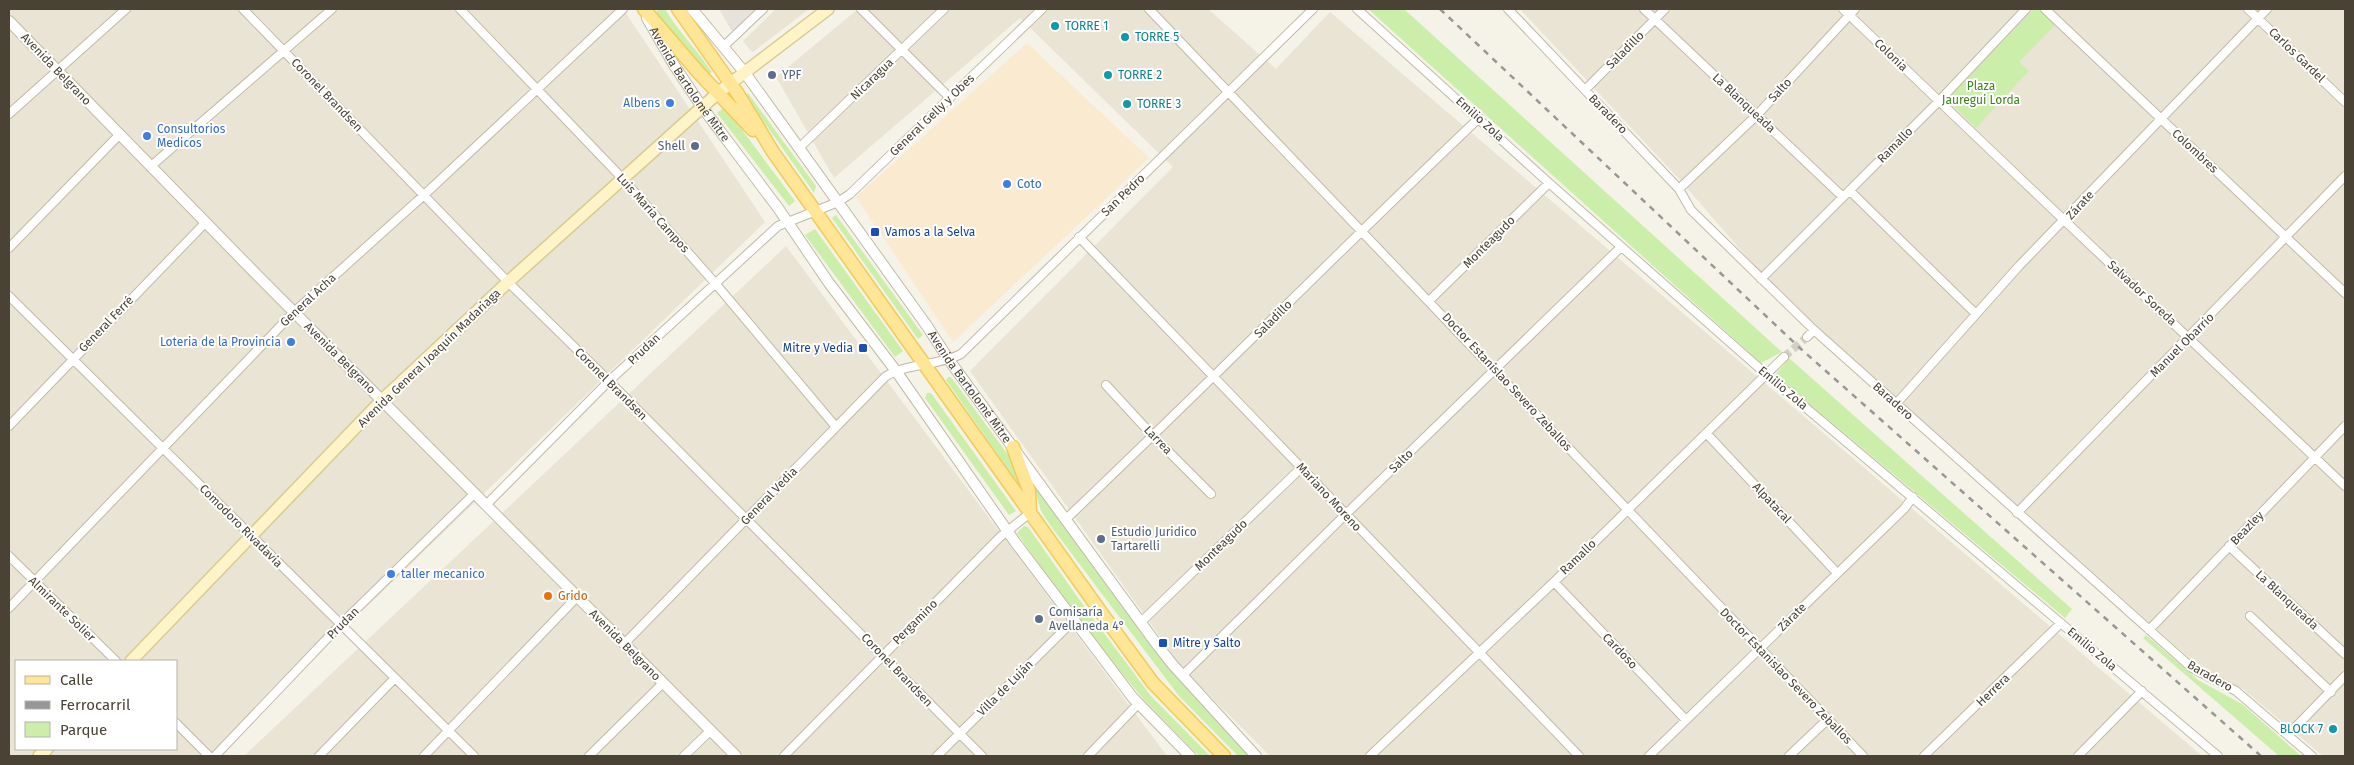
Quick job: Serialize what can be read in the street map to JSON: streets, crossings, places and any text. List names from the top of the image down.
{
  "streets": {
    "main road": ["Avenida Bartolomé Mitre", "Avenida General Joaquín Madariaga"],
    "street": [
      "Saladillo",
      "Colonia",
      "Carlos Gardel",
      "Avenida Belgrano",
      "Nicaragua",
      "Salto",
      "Coronel Brandsen",
      "La Blanqueada",
      "Baradero",
      "General Gelly y Obes",
      "Emilio Zola",
      "Ramallo",
      "Colombres",
      "San Pedro",
      "Zárate",
      "Luis María Campos",
      "Monteagudo",
      "Salvador Soreda",
      "General Acha",
      "General Ferré",
      "Manuel Obarrio",
      "Prudan",
      "Doctor Estanislao Severo Zeballos",
      "Larrea",
      "General Vedia",
      "Mariano Moreno",
      "Alpatacal",
      "Comodoro Rivadavia",
      "Beazley",
      "Almirante Solier",
      "Pergamino",
      "Cardoso",
      "Villa de Luján",
      "Herrera"
    ]
  },
  "crossings": [
    ["Saladillo", "Avenida Bartolomé Mitre"],
    ["Saladillo", "La Blanqueada"],
    ["Saladillo", "Baradero"],
    ["Saladillo", "Emilio Zola"],
    ["Saladillo", "Doctor Estanislao Severo Zeballos"],
    ["Saladillo", "Larrea"],
    ["Saladillo", "Mariano Moreno"],
    ["Colonia", "Salto"],
    ["Colonia", "Ramallo"],
    ["Colonia", "Salvador Soreda"],
    ["Carlos Gardel", "Zárate"],
    ["Avenida Belgrano", "General Acha"],
    ["Avenida Belgrano", "General Ferré"],
    ["Avenida Belgrano", "Prudan"],
    ["Avenida Belgrano", "Avenida General Joaquín Madariaga"],
    ["Avenida Belgrano", "General Vedia"],
    ["Nicaragua", "Avenida Bartolomé Mitre"],
    ["Avenida Bartolomé Mitre", "Salto"],
    ["Avenida Bartolomé Mitre", "General Gelly y Obes"],
    ["Avenida Bartolomé Mitre", "San Pedro"],
    ["Avenida Bartolomé Mitre", "Monteagudo"],
    ["Avenida Bartolomé Mitre", "Prudan"],
    ["Avenida Bartolomé Mitre", "Avenida General Joaquín Madariaga"],
    ["Avenida Bartolomé Mitre", "General Vedia"],
    ["Avenida Bartolomé Mitre", "Pergamino"],
    ["Avenida Bartolomé Mitre", "Villa de Luján"],
    ["Salto", "La Blanqueada"],
    ["Salto", "Baradero"],
    ["Salto", "Emilio Zola"],
    ["Salto", "Doctor Estanislao Severo Zeballos"],
    ["Salto", "Mariano Moreno"],
    ["Coronel Brandsen", "General Acha"],
    ["Coronel Brandsen", "Prudan"],
    ["Coronel Brandsen", "Avenida General Joaquín Madariaga"],
    ["Coronel Brandsen", "General Vedia"],
    ["Coronel Brandsen", "Pergamino"],
    ["Coronel Brandsen", "Villa de Luján"],
    ["La Blanqueada", "Ramallo"],
    ["La Blanqueada", "Beazley"],
    ["Baradero", "Ramallo"],
    ["Baradero", "Zárate"],
    ["Baradero", "Manuel Obarrio"],
    ["Baradero", "Beazley"],
    ["General Gelly y Obes", "Prudan"],
    ["Emilio Zola", "Ramallo"],
    ["Emilio Zola", "Zárate"],
    ["Emilio Zola", "Monteagudo"],
    ["Emilio Zola", "Herrera"],
    ["Ramallo", "Salvador Soreda"],
    ["Ramallo", "Doctor Estanislao Severo Zeballos"],
    ["Ramallo", "Mariano Moreno"],
    ["Ramallo", "Alpatacal"],
    ["Ramallo", "Cardoso"],
    ["Colombres", "Zárate"],
    ["Colombres", "Manuel Obarrio"],
    ["San Pedro", "Doctor Estanislao Severo Zeballos"],
    ["San Pedro", "General Vedia"],
    ["San Pedro", "Mariano Moreno"],
    ["Zárate", "Salvador Soreda"],
    ["Zárate", "Doctor Estanislao Severo Zeballos"],
    ["Zárate", "Alpatacal"],
    ["Zárate", "Cardoso"],
    ["Luis María Campos", "General Acha"],
    ["Luis María Campos", "Prudan"],
    ["Luis María Campos", "Avenida General Joaquín Madariaga"],
    ["Luis María Campos", "General Vedia"],
    ["Monteagudo", "Doctor Estanislao Severo Zeballos"],
    ["Monteagudo", "Mariano Moreno"],
    ["Salvador Soreda", "Manuel Obarrio"],
    ["Salvador Soreda", "Beazley"],
    ["General Acha", "Comodoro Rivadavia"],
    ["General Acha", "Almirante Solier"],
    ["General Ferré", "Comodoro Rivadavia"],
    ["Prudan", "Comodoro Rivadavia"],
    ["Avenida General Joaquín Madariaga", "Comodoro Rivadavia"]
  ],
  "parks": ["Plaza Jauregui Lorda"],
  "places": {
    "other": [
      "TORRE 1",
      "TORRE 5",
      "YPF",
      "TORRE 2",
      "Albens",
      "TORRE 3",
      "Consultorios Medicos",
      "Shell",
      "Coto",
      "Loteria de la Provincia",
      "Estudio Juridico Tartarelli",
      "taller mecanico",
      "Grido",
      "Comisaría Avellaneda 4°",
      "BLOCK 7"
    ],
    "transit": ["Vamos a la Selva", "Mitre y Vedia", "Mitre y Salto"]
  },
  "legend": ["Calle", "Ferrocarril", "Parque"]
}
